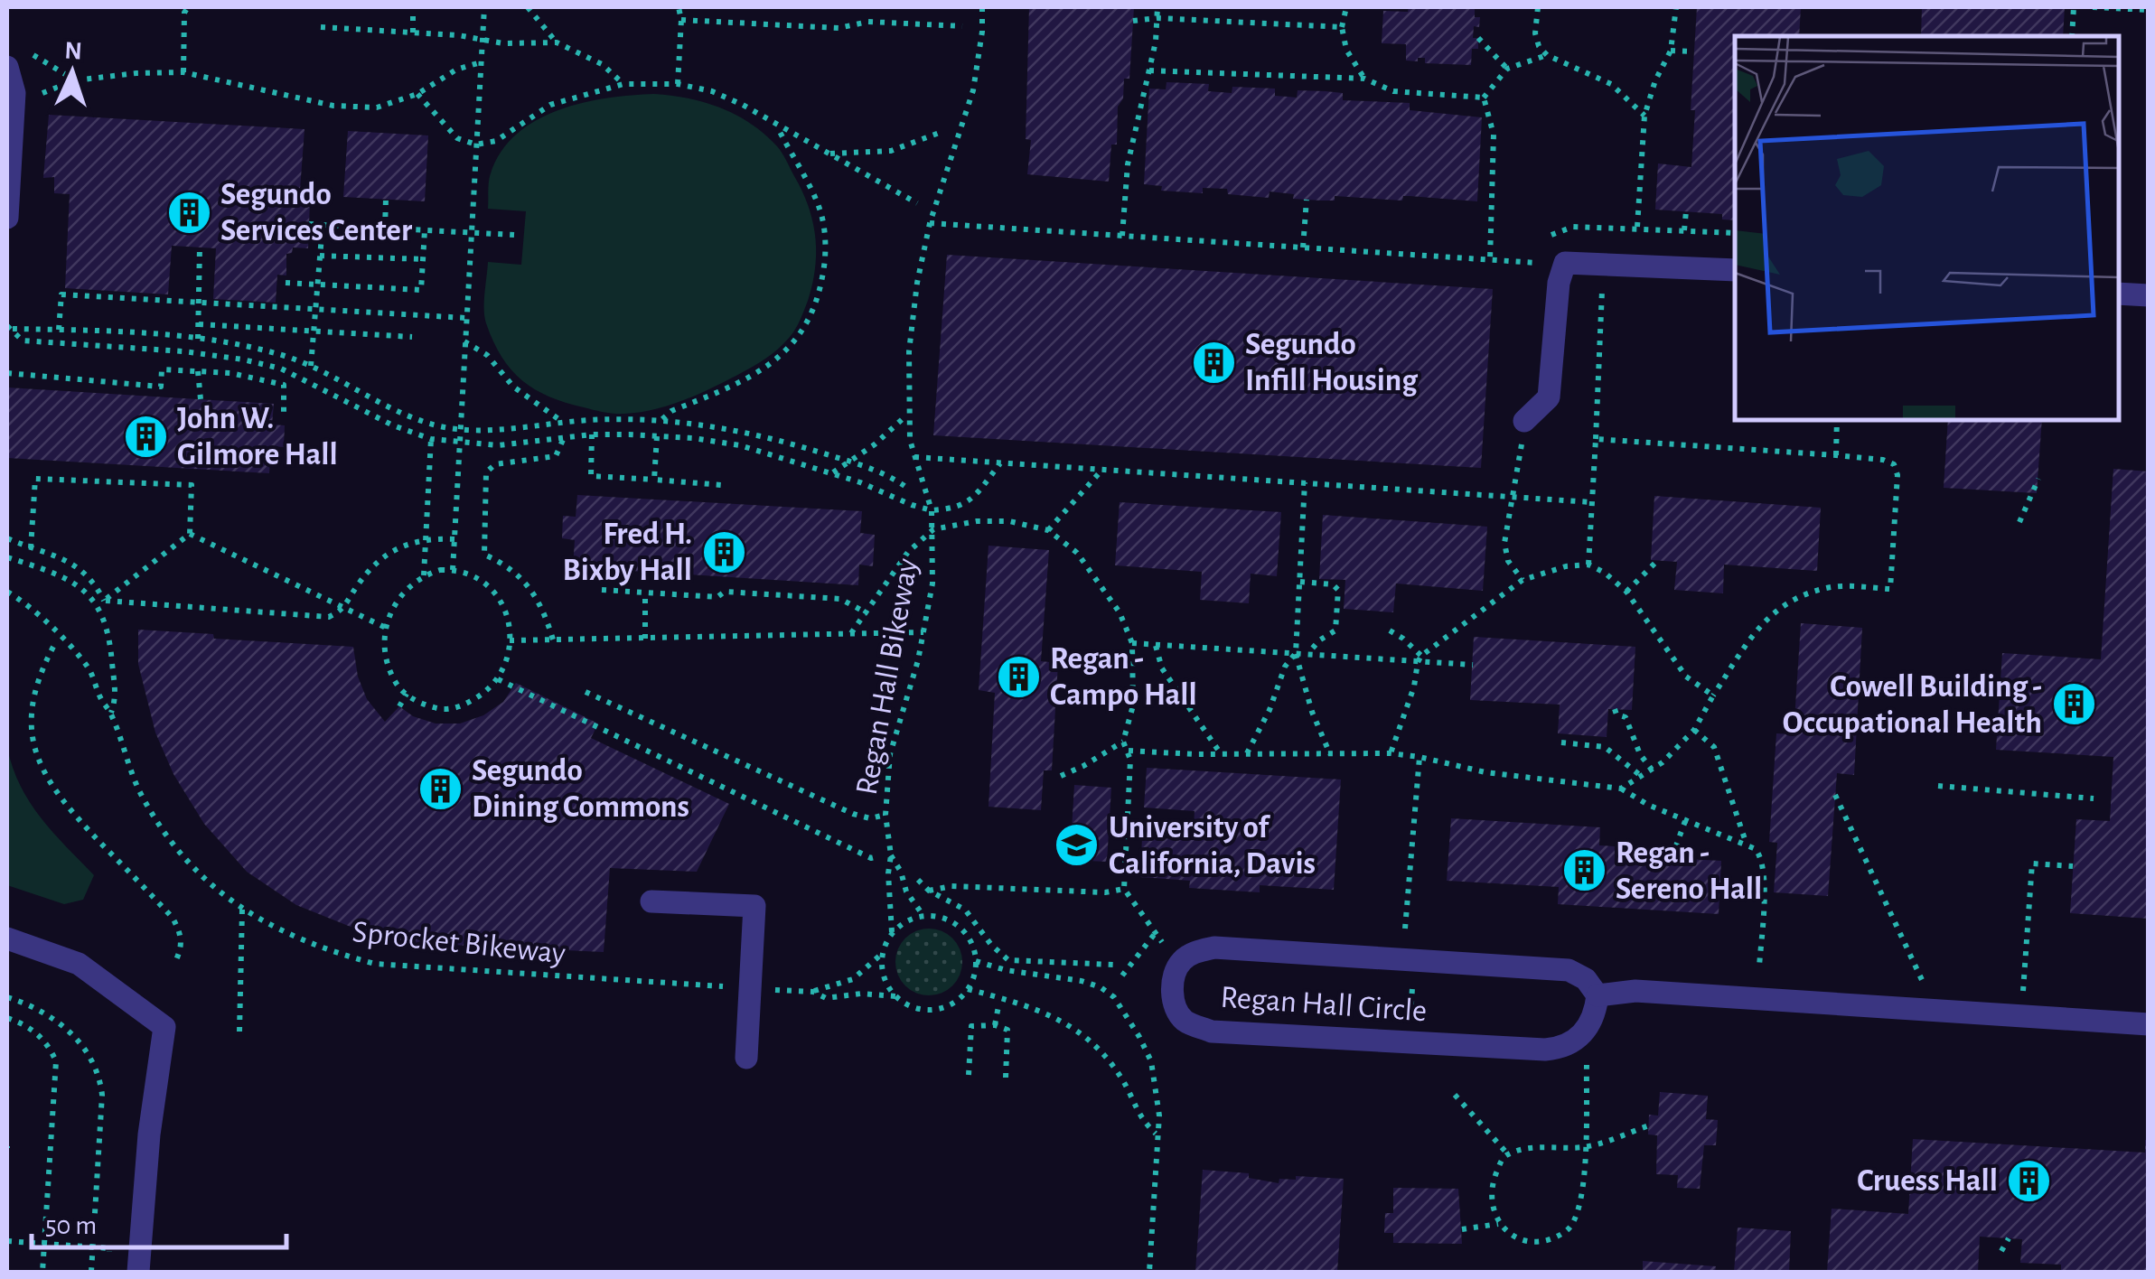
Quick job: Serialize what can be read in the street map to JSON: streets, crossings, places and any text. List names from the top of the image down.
{
  "streets": {
    "street": ["Regan Hall Circle"],
    "path": ["Regan Hall Bikeway", "Sprocket Bikeway"]
  },
  "crossings": [
    ["Regan Hall Bikeway", "Sprocket Bikeway"]
  ],
  "places": {
    "building": [
      "Segundo Services Center",
      "Segundo Infill Housing",
      "John W. Gilmore Hall",
      "Fred H. Bixby Hall",
      "Regan - Campo Hall",
      "Cowell Building - Occupational Health",
      "Segundo Dining Commons",
      "Regan - Sereno Hall",
      "Cruess Hall"
    ],
    "school or university": ["University of California, Davis"]
  },
  "scale_bar": "50 m",
  "north": "top"
}
